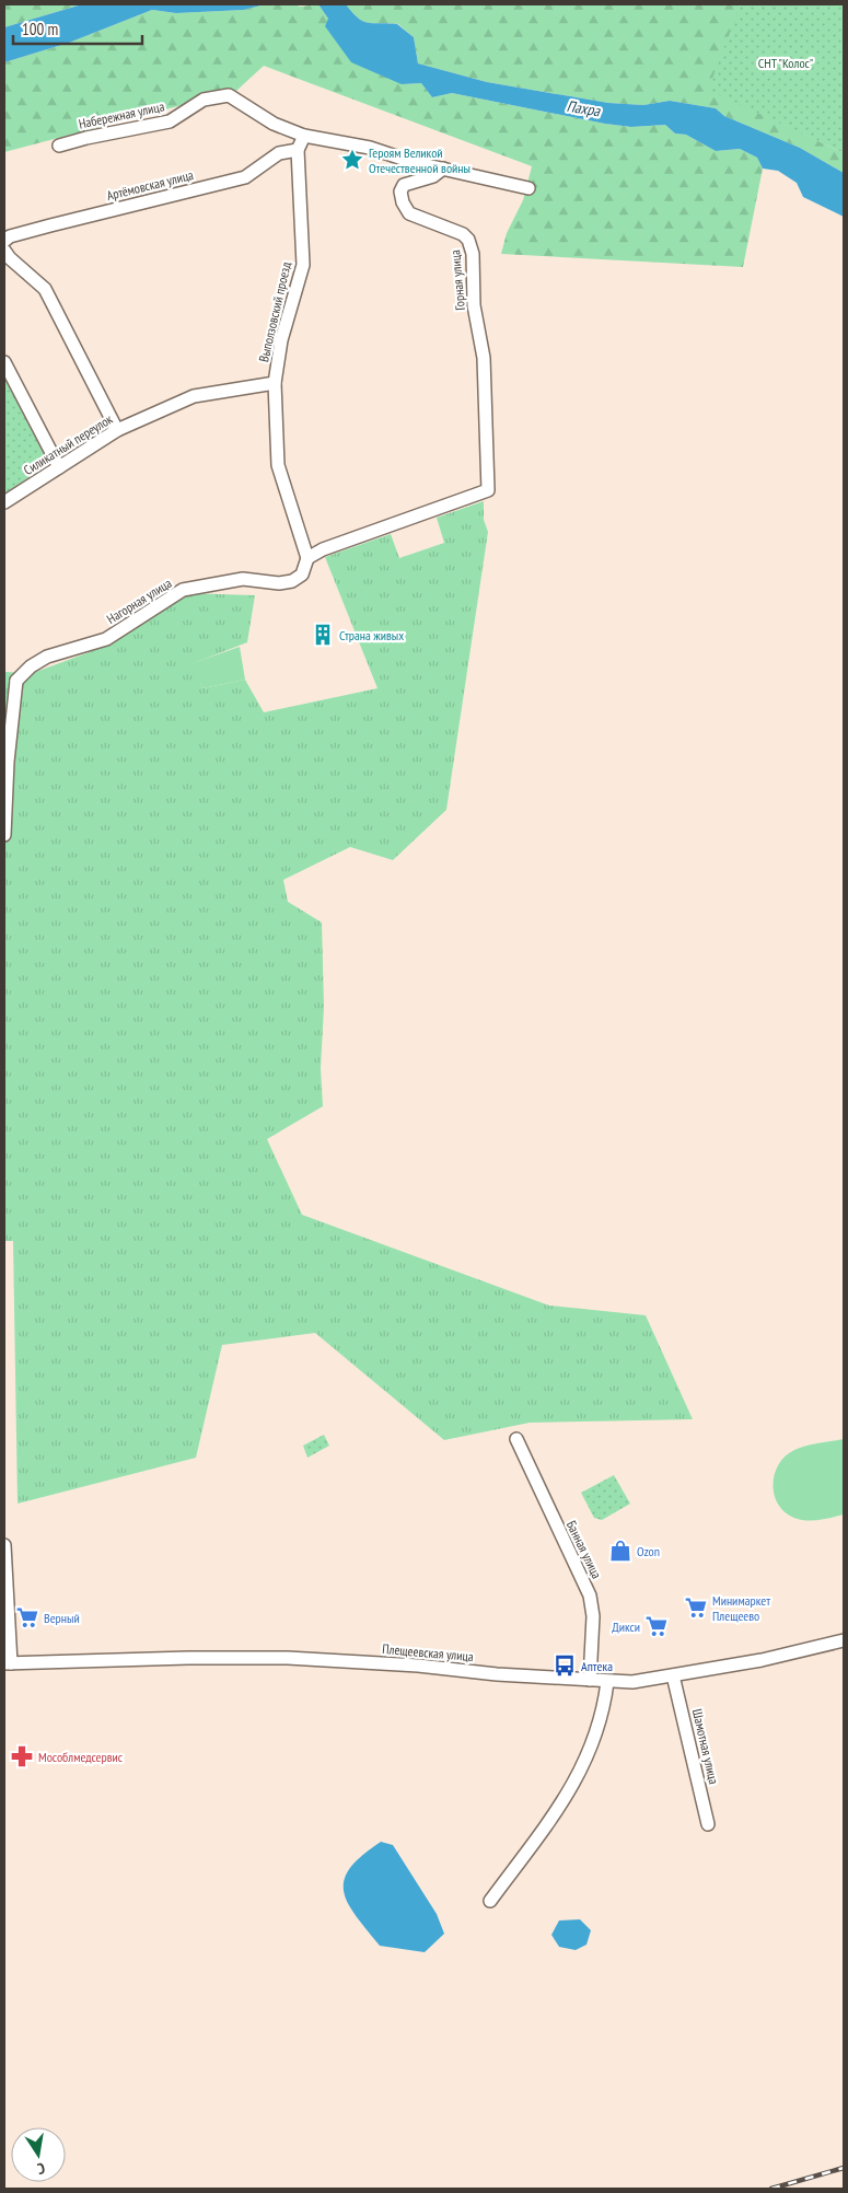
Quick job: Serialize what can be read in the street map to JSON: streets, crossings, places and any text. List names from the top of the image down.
{
  "streets": {
    "street": [
      "Набережная улица",
      "Артёмовская улица",
      "Горная улица",
      "Выползовский проезд",
      "Силикатный переулок",
      "Нагорная улица",
      "Банная улица",
      "Плещеевская улица",
      "Шамотная улица"
    ]
  },
  "crossings": [
    ["Набережная улица", "Горная улица"],
    ["Набережная улица", "Выползовский проезд"],
    ["Артёмовская улица", "Выползовский проезд"],
    ["Горная улица", "Выползовский проезд"],
    ["Горная улица", "Нагорная улица"],
    ["Выползовский проезд", "Силикатный переулок"],
    ["Выползовский проезд", "Нагорная улица"],
    ["Банная улица", "Плещеевская улица"],
    ["Плещеевская улица", "Шамотная улица"]
  ],
  "water": ["Пахра"],
  "parks": ["СНТ \"Колос\""],
  "places": {
    "place": ["Героям Великой Отечественной войны"],
    "building": ["Страна живых"],
    "shop": ["Ozon"],
    "supermarket": ["Минимаркет Плещеево", "Верный", "Дикси"],
    "bus stop": ["Аптека"],
    "pharmacy": ["Мособлмедсервис"]
  },
  "scale_bar": "100 m",
  "north": "bottom"
}
